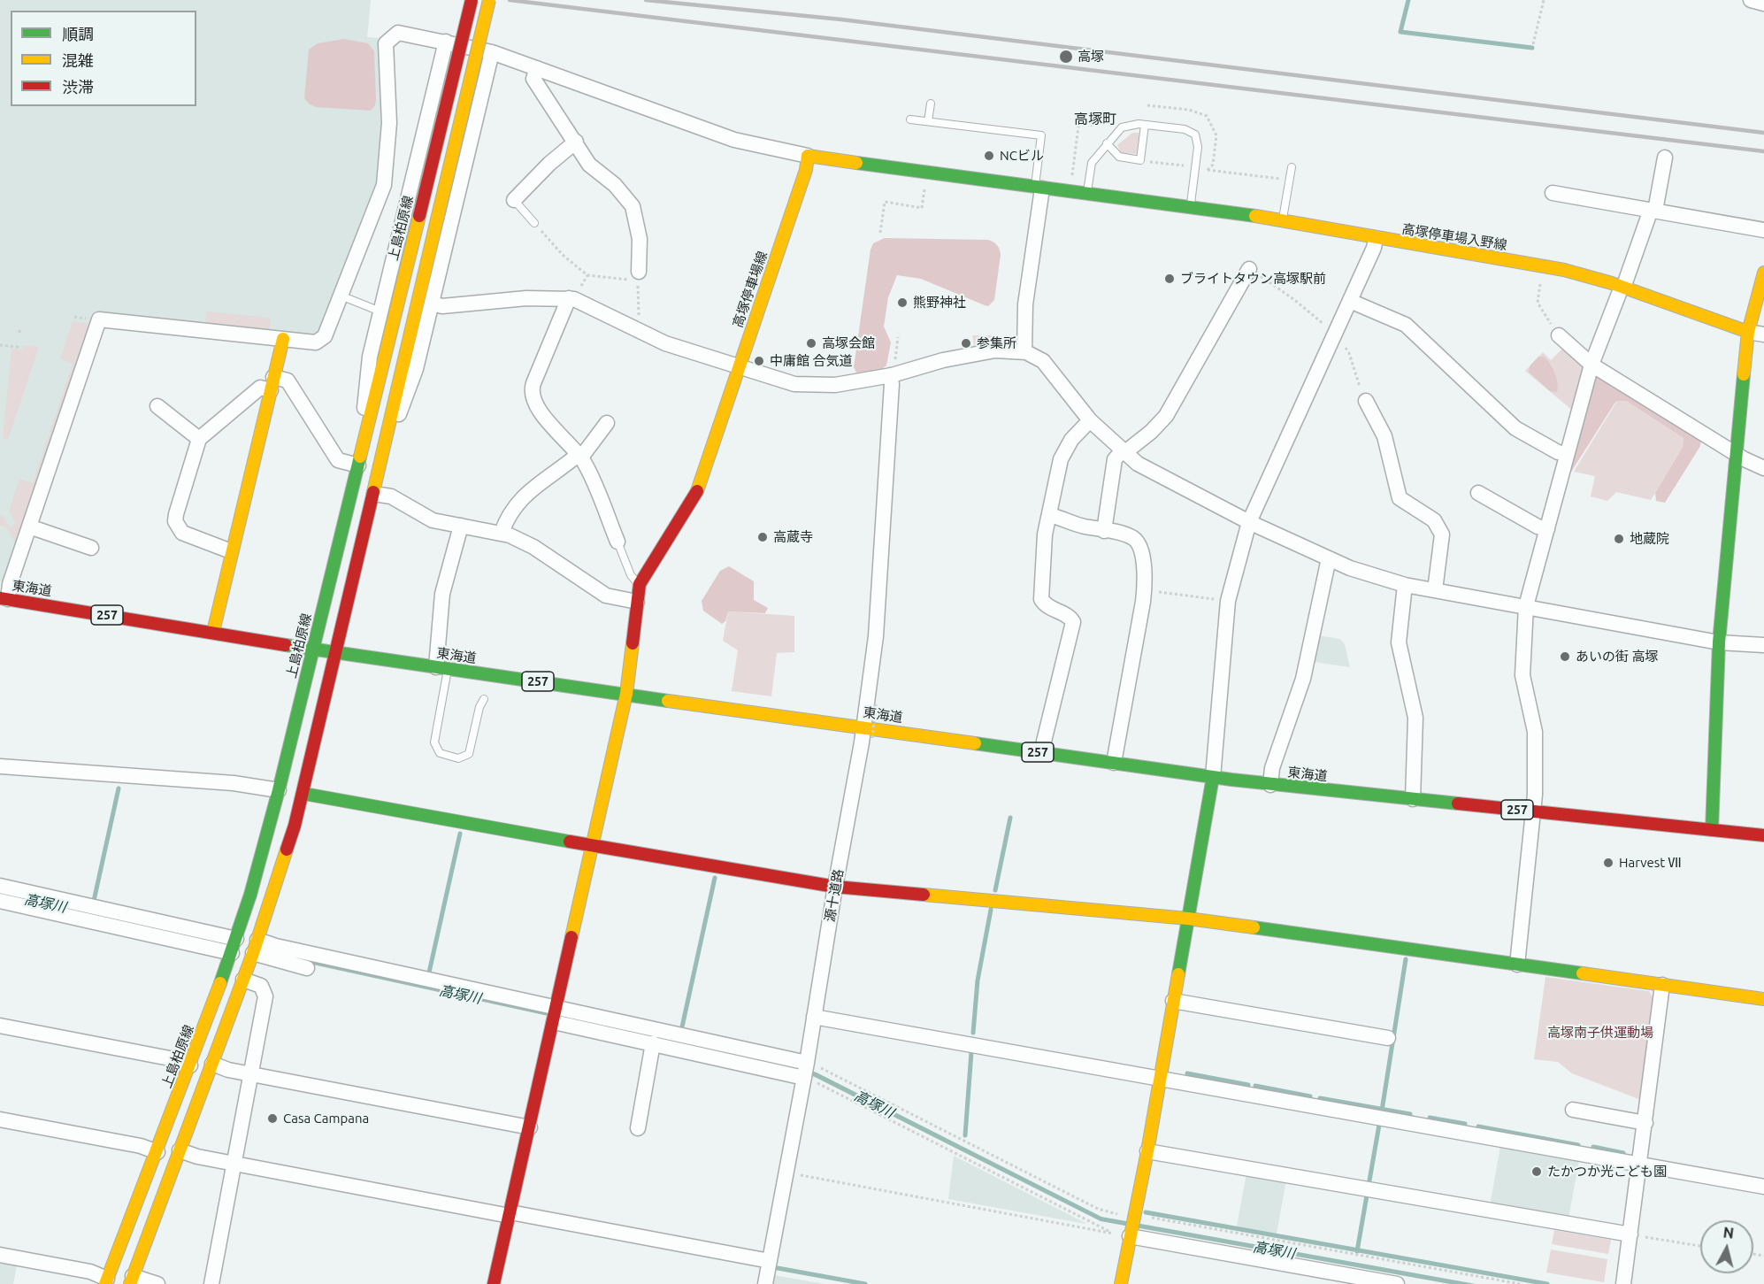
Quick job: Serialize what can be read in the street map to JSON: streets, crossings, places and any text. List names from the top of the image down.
{
  "streets": {
    "main road": [
      "上島柏原線",
      "高塚停車場入野線",
      "高塚停車場線",
      "東海道",
      "257"
    ],
    "street": ["源十道路"]
  },
  "crossings": [
    ["上島柏原線", "東海道"],
    ["高塚停車場線", "東海道"],
    ["東海道", "源十道路"]
  ],
  "districts": ["高塚町"],
  "water": ["高塚川"],
  "parks": ["高塚南子供運動場"],
  "places": [
    "高塚",
    "NCビル",
    "ブライトタウン高塚駅前",
    "熊野神社",
    "高塚会館",
    "参集所",
    "中庸館 合気道",
    "高蔵寺",
    "地蔵院",
    "あいの街 高塚",
    "Harvest Ⅶ",
    "Casa Campana",
    "たかつか光こども園"
  ],
  "legend": ["順調", "混雑", "渋滞"],
  "north": "top"
}
